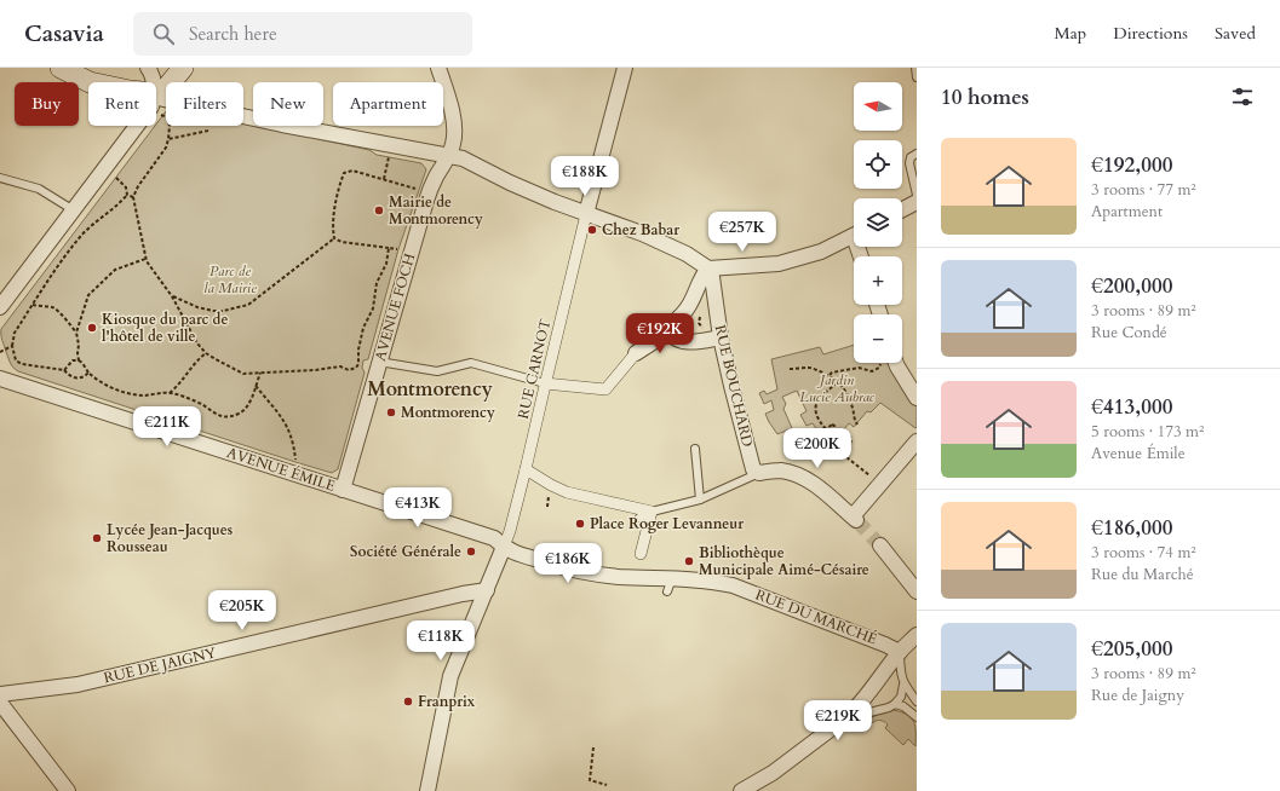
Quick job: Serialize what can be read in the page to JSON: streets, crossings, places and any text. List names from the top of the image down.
{
  "streets": {
    "street": [
      "AVENUE FOCH",
      "RUE CARNOT",
      "RUE BOUCHARD",
      "AVENUE ÉMILE",
      "RUE DU MARCHÉ",
      "RUE DE JAIGNY"
    ]
  },
  "crossings": [
    ["AVENUE FOCH", "AVENUE ÉMILE"],
    ["RUE CARNOT", "AVENUE ÉMILE"],
    ["RUE CARNOT", "RUE DU MARCHÉ"],
    ["AVENUE ÉMILE", "RUE DU MARCHÉ"]
  ],
  "districts": ["Montmorency"],
  "parks": ["Parc de la Mairie", "Jardin Lucie Aubrac"],
  "places": [
    "Mairie de Montmorency",
    "Chez Babar",
    "Kiosque du parc de l'hôtel de ville",
    "Montmorency",
    "Place Roger Levanneur",
    "Lycée Jean-Jacques Rousseau",
    "Société Générale",
    "Bibliothèque Municipale Aimé-Césaire",
    "Franprix"
  ],
  "north": "left",
  "page": {
    "header": "Casavia",
    "search": "Search here",
    "nav": ["Map", "Directions", "Saved"],
    "heading": "10 homes",
    "map_buttons": ["+", "−"],
    "chip": [
      "Buy",
      "Rent",
      "Filters",
      "New",
      "Apartment"
    ],
    "list": [
      {
        "name": "€192,000",
        "note": "3 rooms · 77 m² · Apartment"
      },
      {
        "name": "€200,000",
        "note": "3 rooms · 89 m² · Rue Condé"
      },
      {
        "name": "€413,000",
        "note": "5 rooms · 173 m² · Avenue Émile"
      },
      {
        "name": "€186,000",
        "note": "3 rooms · 74 m² · Rue du Marché"
      },
      {
        "name": "€205,000",
        "note": "3 rooms · 89 m² · Rue de Jaigny"
      }
    ],
    "price": [
      "€188K",
      "€257K",
      "€192K",
      "€211K",
      "€200K",
      "€413K",
      "€186K",
      "€205K",
      "€118K",
      "€219K"
    ]
  }
}
